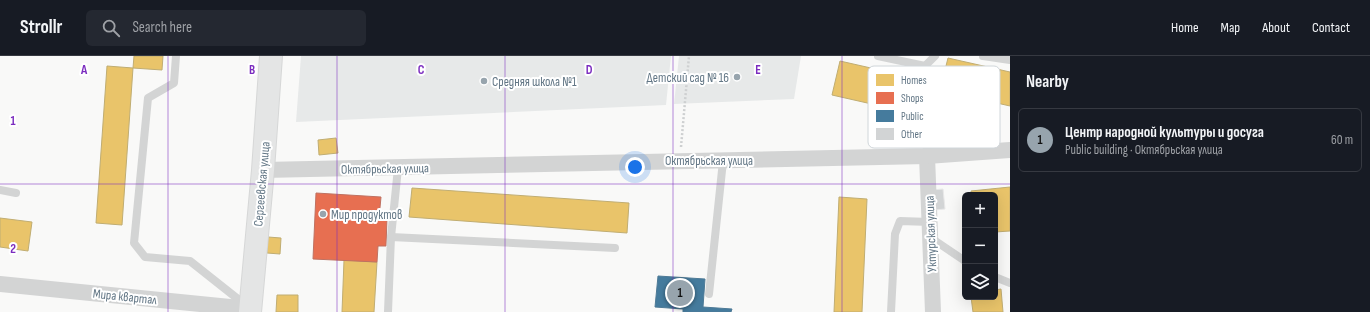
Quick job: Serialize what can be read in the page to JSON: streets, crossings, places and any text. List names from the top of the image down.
{
  "streets": {
    "main road": ["Сергеевская улица"],
    "street": ["Октябрьская улица", "Уктурская улица", "Мира квартал"]
  },
  "crossings": [
    ["Октябрьская улица", "Сергеевская улица"],
    ["Октябрьская улица", "Уктурская улица"],
    ["Сергеевская улица", "Мира квартал"]
  ],
  "places": ["Детский сад № 16", "Средняя школа №1", "Мир продуктов"],
  "legend": [
    "Homes",
    "Shops",
    "Public",
    "Other"
  ],
  "page": {
    "header": "Strollr",
    "search": "Search here",
    "nav": [
      "Home",
      "Map",
      "About",
      "Contact"
    ],
    "heading": "Nearby",
    "list": [
      {
        "mark": "1",
        "name": "Центр народной культуры и досуга",
        "note": "Public building · Октябрьская улица",
        "value": "60 m"
      }
    ],
    "map_buttons": ["+", "−"],
    "pins": "1"
  },
  "grid": {
    "columns": [
      "A",
      "B",
      "C",
      "D",
      "E"
    ],
    "rows": ["1", "2"]
  }
}
